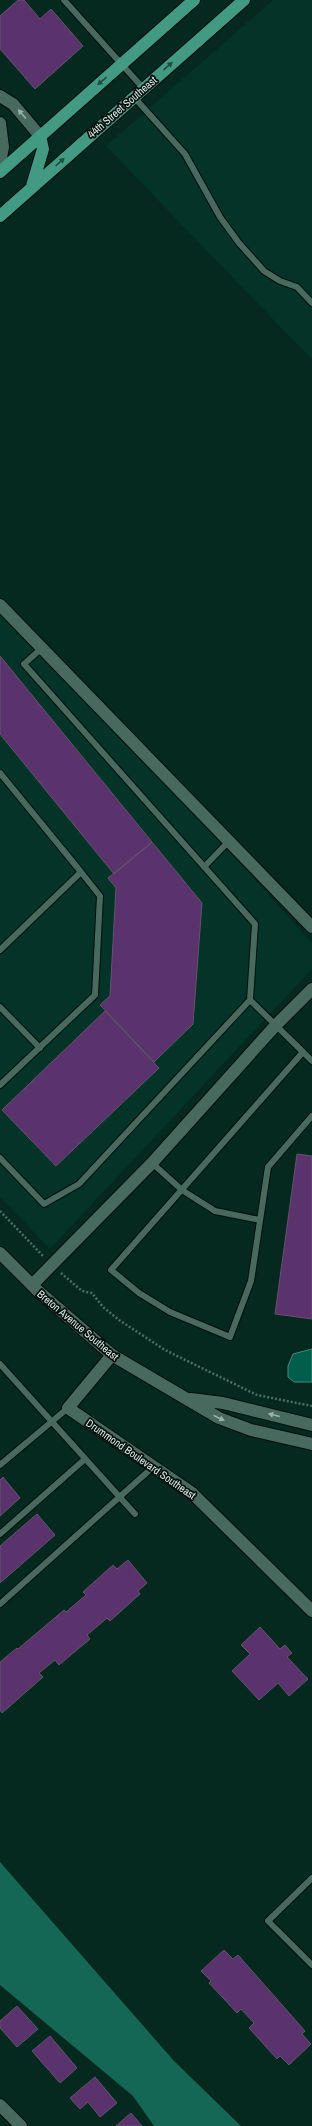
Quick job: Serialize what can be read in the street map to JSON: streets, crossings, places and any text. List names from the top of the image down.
{
  "streets": {
    "main road": ["44th Street Southeast"],
    "street": ["Breton Avenue Southeast", "Drummond Boulevard Southeast"]
  }
}
